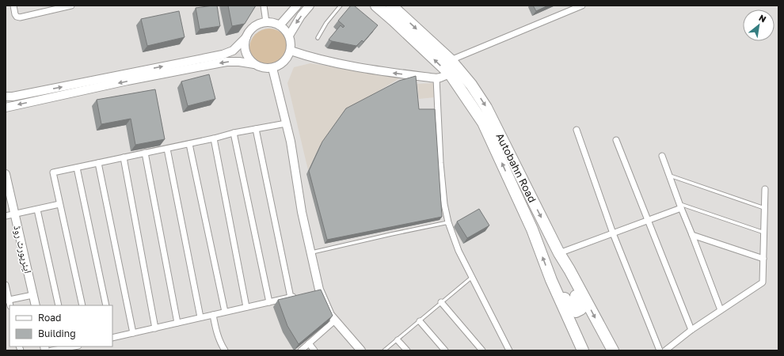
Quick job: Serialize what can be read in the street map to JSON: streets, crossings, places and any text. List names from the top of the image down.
{
  "streets": {
    "highway": ["Autobahn Road"],
    "main road": ["ایئرپورٹ روڈ"]
  },
  "legend": ["Road", "Building"],
  "north": "top right"
}
